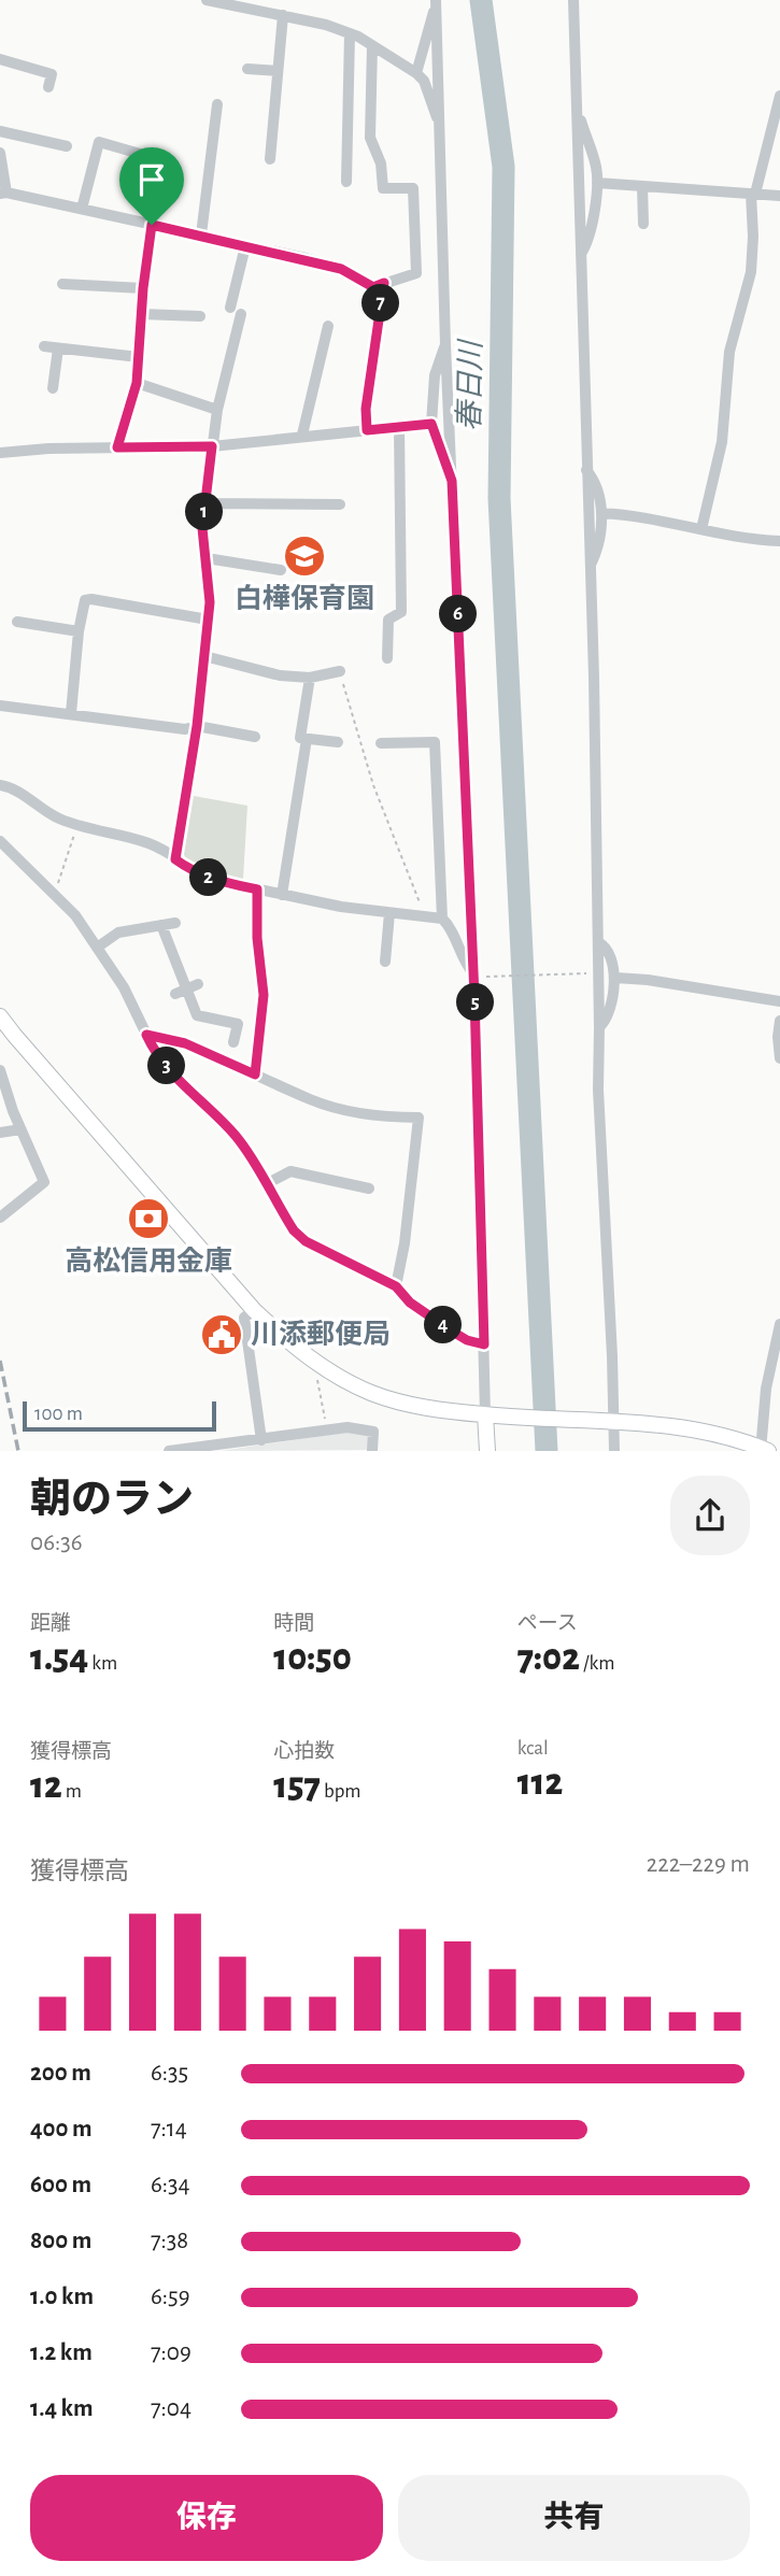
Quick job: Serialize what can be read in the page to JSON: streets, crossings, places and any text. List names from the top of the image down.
{
  "water": ["春日川"],
  "places": {
    "school or university": ["白樺保育園"],
    "bank": ["高松信用金庫"],
    "public building": ["川添郵便局"]
  },
  "scale_bar": "100 m",
  "page": {
    "pins": [
      "7",
      "1",
      "6",
      "2",
      "5",
      "3",
      "4"
    ],
    "scale": "100 m",
    "heading": ["朝のラン", "06:36"],
    "stats": [
      ["距離", "1.54 km"],
      ["時間", "10:50"],
      ["ペース", "7:02 /km"],
      ["獲得標高", "12 m"],
      ["心拍数", "157 bpm"],
      ["kcal", "112"]
    ],
    "chart": ["獲得標高", "222–229 m"],
    "list": [
      {
        "name": "200 m",
        "note": "6:35"
      },
      {
        "name": "400 m",
        "note": "7:14"
      },
      {
        "name": "600 m",
        "note": "6:34"
      },
      {
        "name": "800 m",
        "note": "7:38"
      },
      {
        "name": "1.0 km",
        "note": "6:59"
      },
      {
        "name": "1.2 km",
        "note": "7:09"
      },
      {
        "name": "1.4 km",
        "note": "7:04"
      }
    ],
    "buttons": ["保存", "共有"]
  }
}
